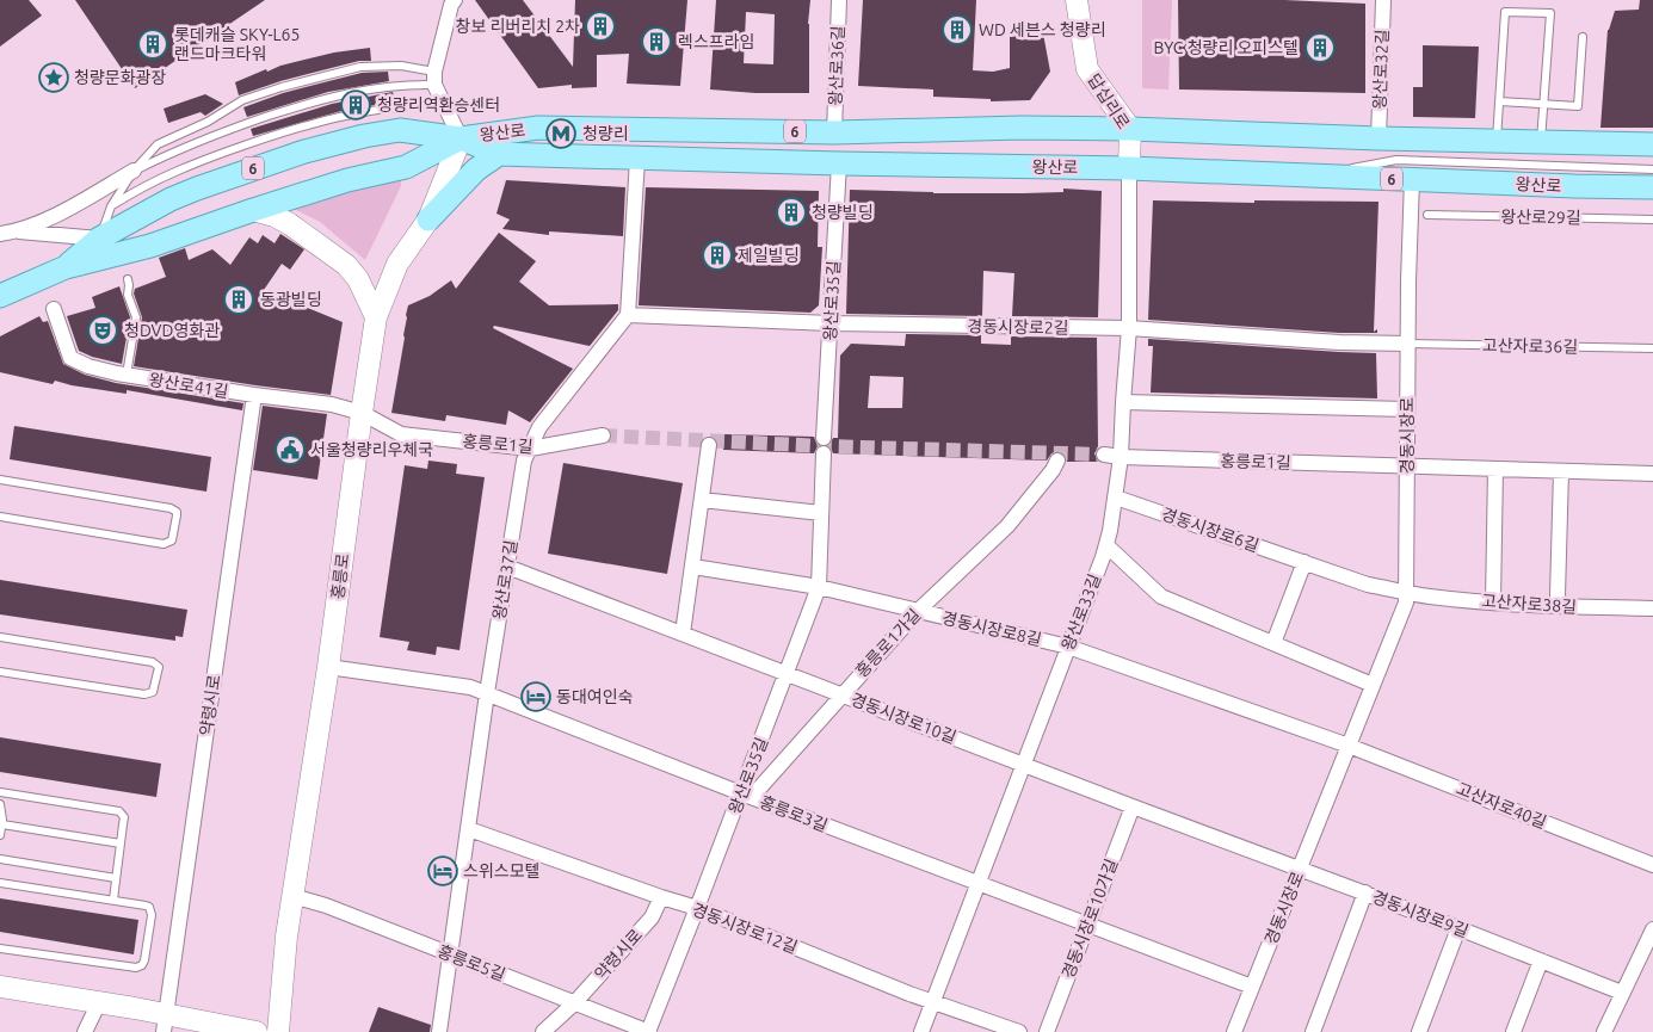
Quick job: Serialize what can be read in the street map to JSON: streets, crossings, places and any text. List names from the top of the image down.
{
  "streets": {
    "main road": [
      "답십리로",
      "6",
      "왕산로",
      "홍릉로"
    ],
    "street": [
      "왕산로36길",
      "왕산로32길",
      "왕산로35길",
      "경동시장로2길",
      "왕산로41길",
      "경동시장로",
      "홍릉로1길",
      "경동시장로6길",
      "왕산로37길",
      "고산자로38길",
      "왕산로33길",
      "경동시장로8길",
      "홍릉로1가길",
      "약령시로",
      "경동시장로10길",
      "고산자로40길",
      "홍릉로3길",
      "경동시장로9길",
      "경동시장로10가길",
      "경동시장로12길",
      "홍릉로5길"
    ],
    "lane": ["왕산로29길", "고산자로36길"]
  },
  "crossings": [
    ["왕산로36길", "왕산로"],
    ["왕산로32길", "왕산로"],
    ["답십리로", "왕산로"],
    ["답십리로", "왕산로33길"],
    ["왕산로", "왕산로35길"],
    ["왕산로", "경동시장로"],
    ["왕산로", "홍릉로"],
    ["왕산로", "왕산로33길"],
    ["왕산로35길", "경동시장로2길"],
    ["왕산로35길", "경동시장로8길"],
    ["왕산로35길", "홍릉로1가길"],
    ["왕산로35길", "경동시장로10길"],
    ["왕산로35길", "홍릉로3길"],
    ["왕산로35길", "경동시장로12길"],
    ["왕산로35길", "홍릉로5길"],
    ["경동시장로2길", "고산자로36길"],
    ["경동시장로2길", "경동시장로"],
    ["경동시장로2길", "왕산로37길"],
    ["경동시장로2길", "왕산로33길"],
    ["고산자로36길", "경동시장로"],
    ["왕산로41길", "홍릉로1길"],
    ["왕산로41길", "홍릉로"],
    ["왕산로41길", "약령시로"],
    ["경동시장로", "홍릉로1길"],
    ["경동시장로", "경동시장로6길"],
    ["경동시장로", "고산자로38길"],
    ["경동시장로", "경동시장로8길"],
    ["경동시장로", "경동시장로10길"],
    ["경동시장로", "고산자로40길"],
    ["경동시장로", "홍릉로3길"],
    ["경동시장로", "경동시장로9길"],
    ["홍릉로1길", "홍릉로"],
    ["홍릉로1길", "왕산로37길"],
    ["홍릉로1길", "왕산로33길"],
    ["경동시장로6길", "고산자로38길"],
    ["경동시장로6길", "왕산로33길"],
    ["홍릉로", "홍릉로3길"],
    ["홍릉로", "홍릉로5길"],
    ["왕산로37길", "경동시장로10길"],
    ["왕산로37길", "홍릉로3길"],
    ["왕산로37길", "경동시장로12길"],
    ["왕산로37길", "홍릉로5길"],
    ["왕산로33길", "경동시장로8길"],
    ["왕산로33길", "경동시장로10길"],
    ["왕산로33길", "홍릉로3길"],
    ["왕산로33길", "경동시장로12길"],
    ["경동시장로8길", "홍릉로1가길"],
    ["경동시장로8길", "고산자로40길"],
    ["홍릉로1가길", "경동시장로10길"],
    ["홍릉로1가길", "홍릉로3길"],
    ["약령시로", "경동시장로12길"],
    ["약령시로", "홍릉로5길"],
    ["경동시장로10길", "경동시장로9길"],
    ["경동시장로10길", "경동시장로10가길"],
    ["홍릉로3길", "경동시장로10가길"]
  ],
  "places": {
    "building": [
      "창보 리버리치 2차",
      "WD 세븐스 청량리",
      "렉스프라임",
      "롯데캐슬 SKY-L65 랜드마크타워",
      "BYC 청량리 오피스텔",
      "청량리역환승센터",
      "청량빌딩",
      "제일빌딩",
      "동광빌딩"
    ],
    "place": ["청량문화광장"],
    "metro station": ["청량리"],
    "theatre": ["청DVD영화관"],
    "public building": ["서울청량리우체국"],
    "hotel": ["동대여인숙", "스위스모텔"]
  }
}
